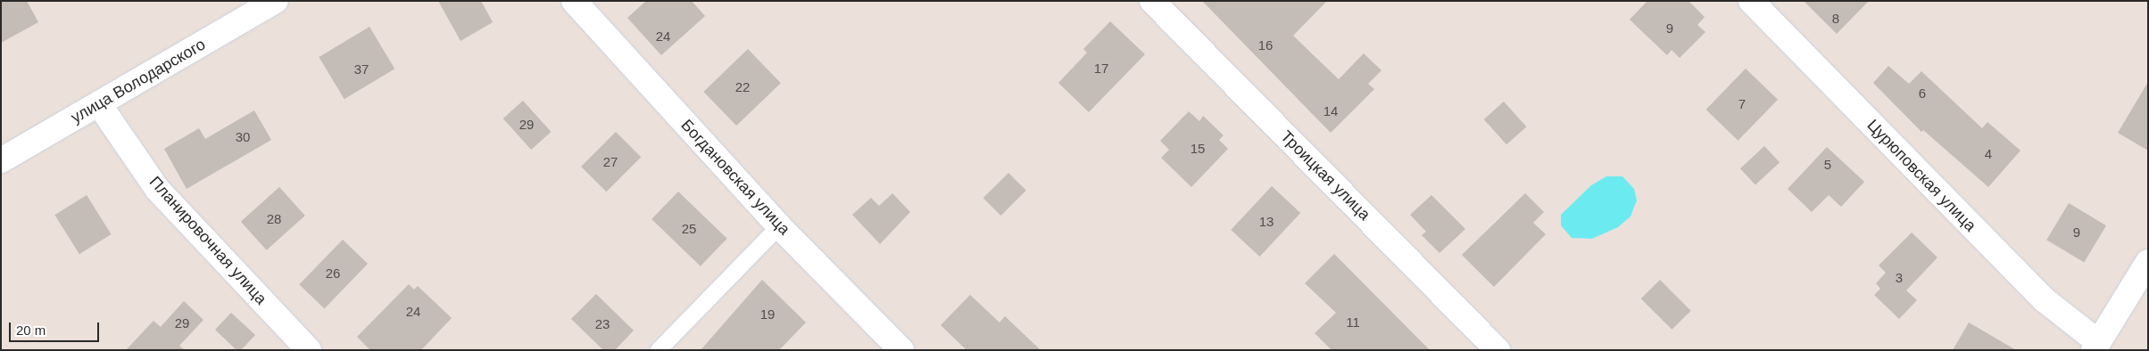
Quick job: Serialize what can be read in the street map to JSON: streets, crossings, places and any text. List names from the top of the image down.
{
  "streets": {
    "street": [
      "улица Володарского",
      "Троицкая улица",
      "Цурюповская улица",
      "Богдановская улица",
      "Планировочная улица"
    ]
  },
  "crossings": [
    ["улица Володарского", "Планировочная улица"]
  ],
  "house_numbers": [
    "8",
    "9",
    "24",
    "16",
    "17",
    "37",
    "22",
    "6",
    "7",
    "14",
    "29",
    "30",
    "15",
    "4",
    "27",
    "5",
    "28",
    "13",
    "25",
    "9",
    "26",
    "3",
    "24",
    "19",
    "11",
    "29",
    "23"
  ],
  "scale_bar": "20 m"
}
